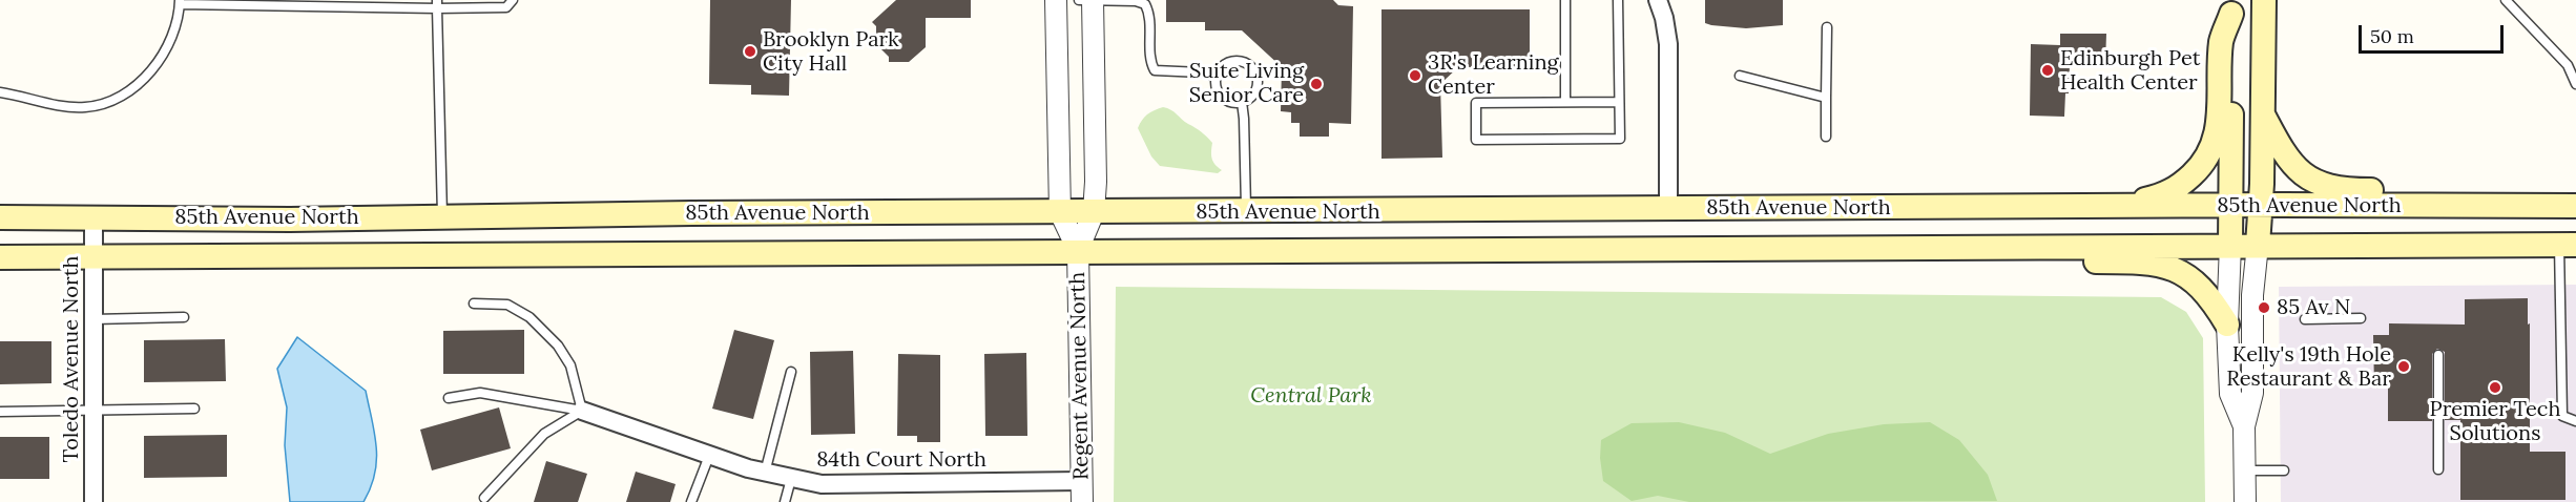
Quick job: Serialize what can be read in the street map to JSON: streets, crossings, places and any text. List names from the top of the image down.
{
  "streets": {
    "main road": ["85th Avenue North"],
    "street": ["Toledo Avenue North", "Regent Avenue North", "84th Court North"]
  },
  "crossings": [
    ["85th Avenue North", "Toledo Avenue North"],
    ["85th Avenue North", "Regent Avenue North"],
    ["Regent Avenue North", "84th Court North"]
  ],
  "parks": ["Central Park"],
  "places": [
    "Brooklyn Park City Hall",
    "Edinburgh Pet Health Center",
    "3R's Learning Center",
    "Suite Living Senior Care",
    "85 Av N",
    "Kelly's 19th Hole Restaurant & Bar",
    "Premier Tech Solutions"
  ],
  "scale_bar": "50 m"
}
